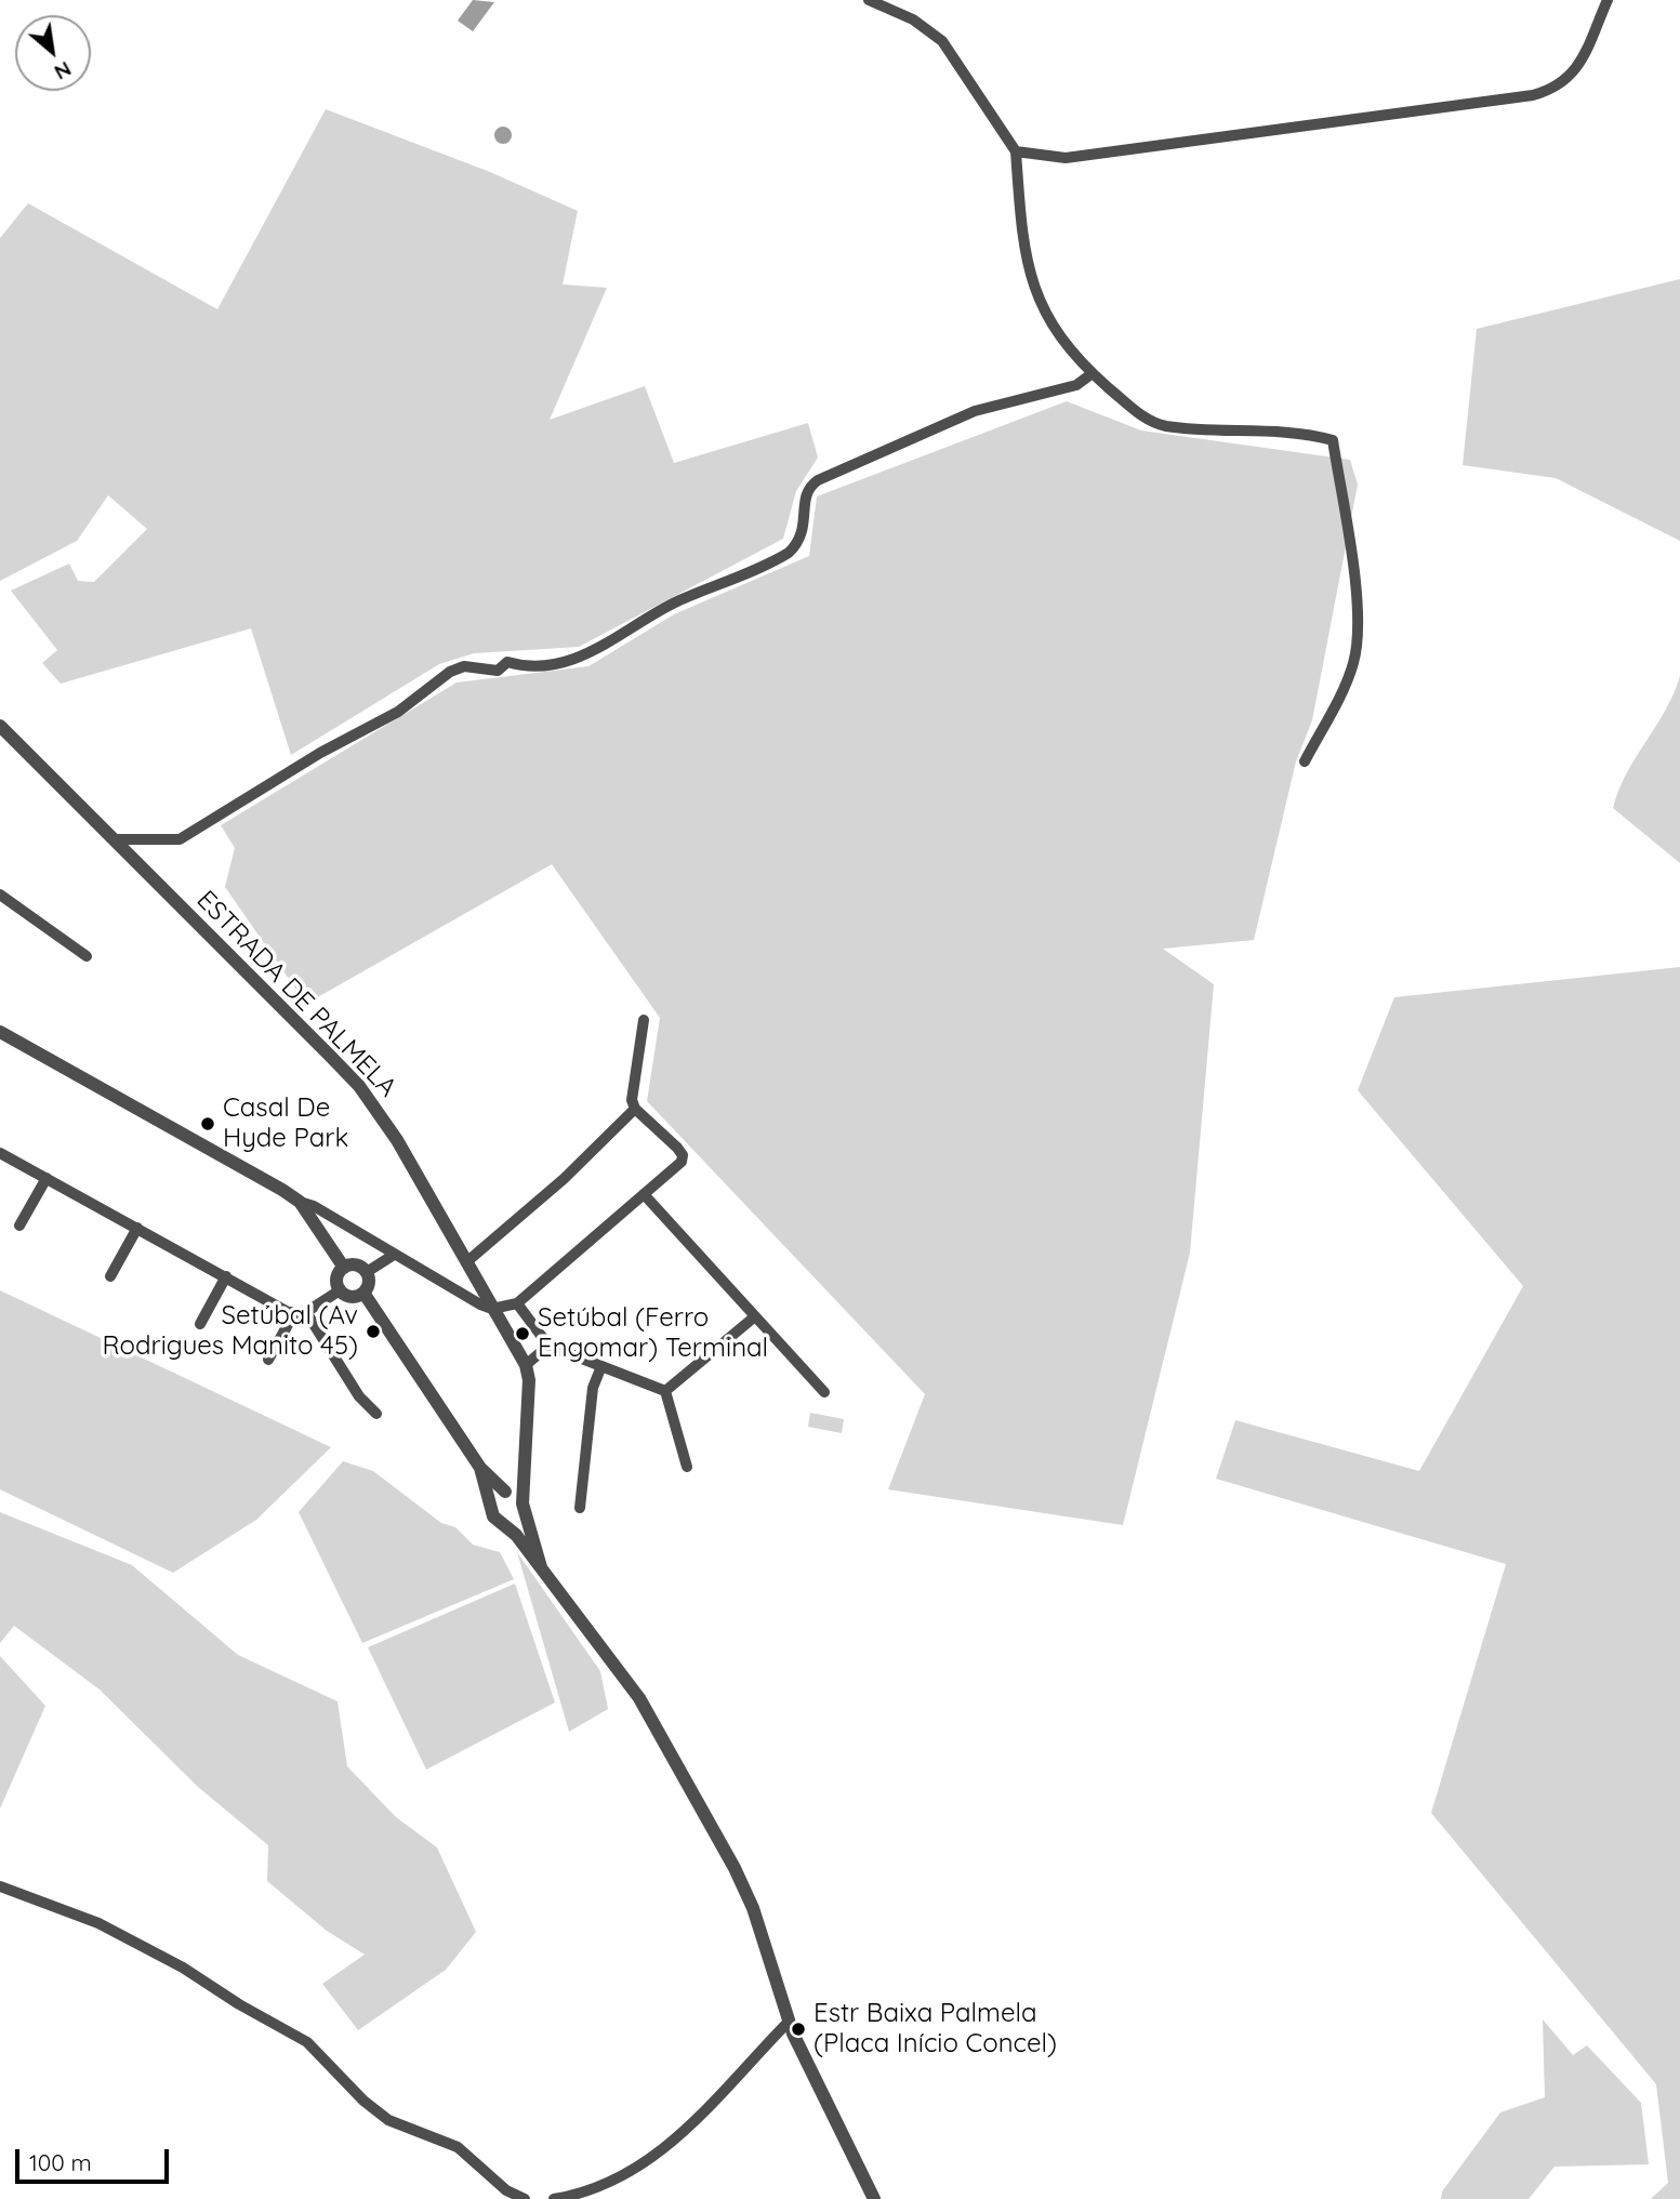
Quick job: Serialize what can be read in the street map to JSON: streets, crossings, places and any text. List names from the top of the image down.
{
  "streets": {
    "street": ["ESTRADA DE PALMELA"]
  },
  "places": [
    "Casal De Hyde Park",
    "Setúbal (Av Rodrigues Manito 45)",
    "Setúbal (Ferro Engomar) Terminal",
    "Estr Baixa Palmela (Placa Início Concel)"
  ],
  "scale_bar": "100 m",
  "north": "bottom right"
}
